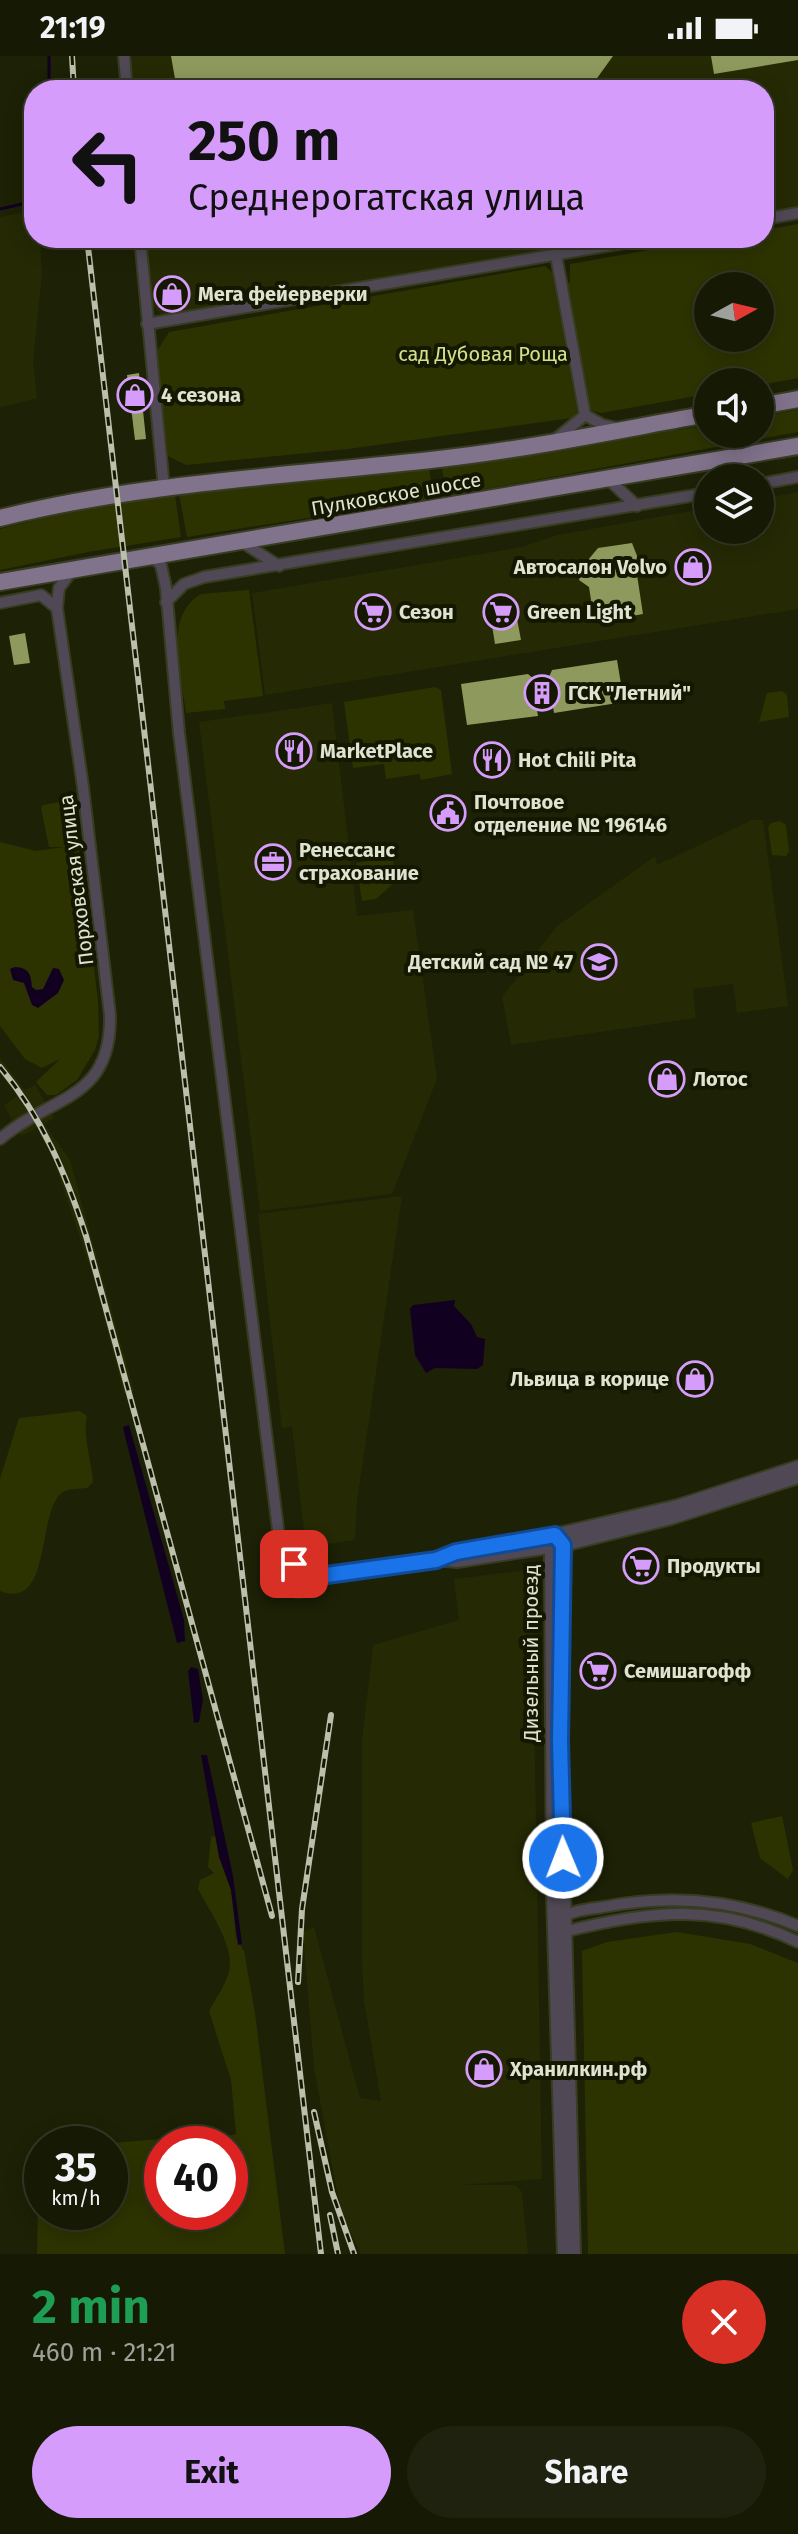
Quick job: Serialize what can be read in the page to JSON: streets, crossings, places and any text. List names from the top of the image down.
{
  "streets": {
    "main road": ["Пулковское шоссе"],
    "street": ["Порховская улица", "Дизельный проезд"]
  },
  "crossings": [
    ["Пулковское шоссе", "Порховская улица"]
  ],
  "parks": ["сад Дубовая Роща"],
  "places": {
    "shop": [
      "Мега фейерверки",
      "4 сезона",
      "Автосалон Volvo",
      "Лотос",
      "Львица в корице",
      "Хранилкин.рф"
    ],
    "supermarket": [
      "Сезон",
      "Green Light",
      "Продукты",
      "Семишагофф"
    ],
    "building": ["ГСК \"Летний\""],
    "restaurant": ["MarketPlace", "Hot Chili Pita"],
    "public building": ["Почтовое отделение № 196146"],
    "office": ["Ренессанс страхование"],
    "school or university": ["Детский сад № 47"]
  },
  "north": "right",
  "page": {
    "status": "21:19",
    "turn": ["250 m", "Среднерогатская улица"],
    "speed": "35 km/h",
    "limit": "40",
    "heading": ["2 min", "460 m · 21:21"],
    "buttons": ["Exit", "Share"]
  }
}
